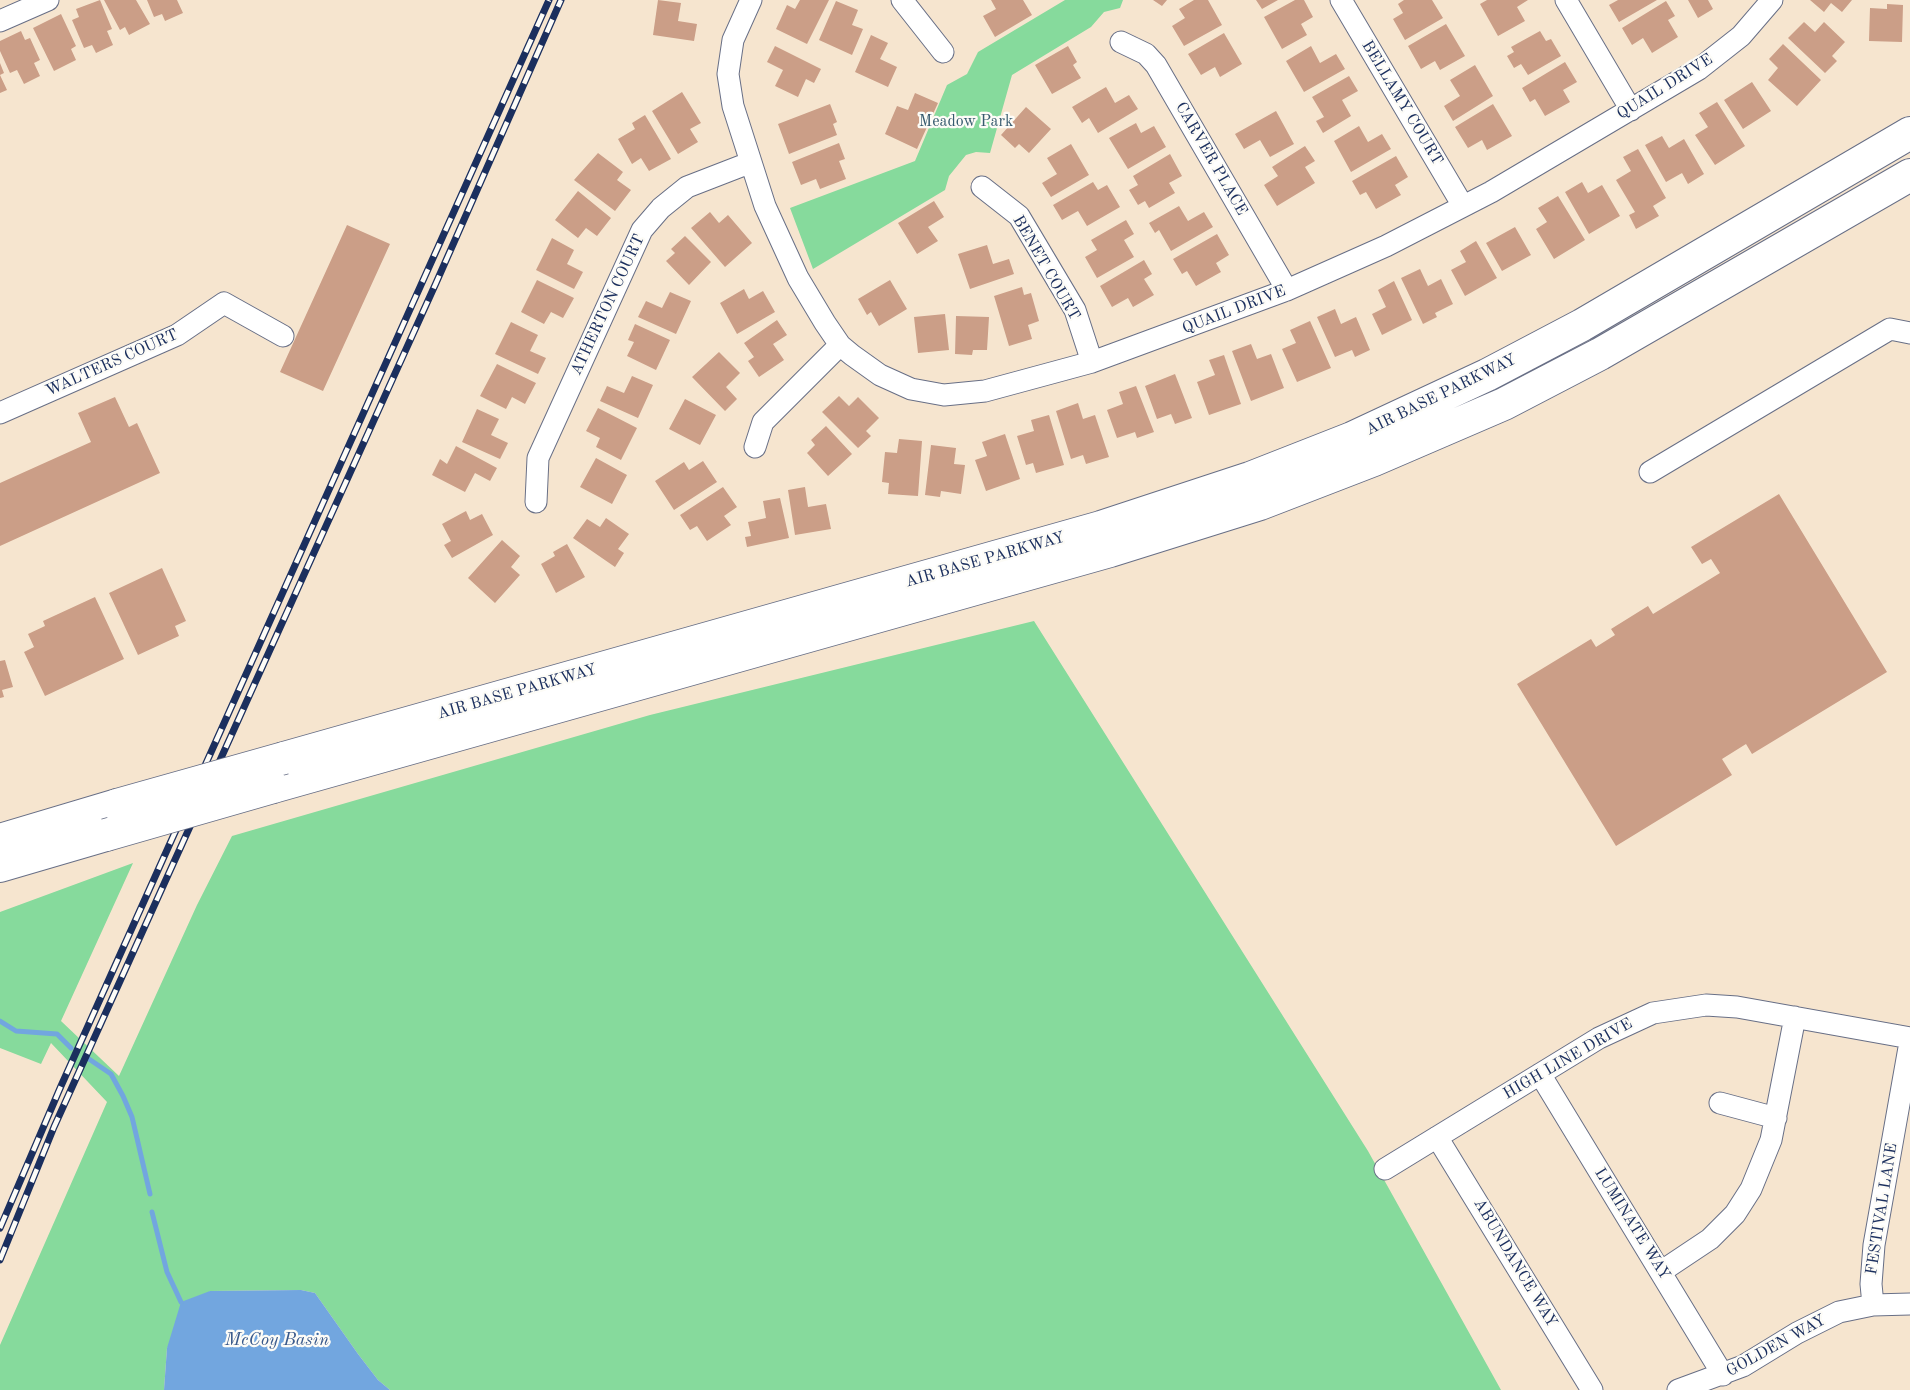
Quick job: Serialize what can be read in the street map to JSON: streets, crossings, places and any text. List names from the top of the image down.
{
  "streets": {
    "main road": ["AIR BASE PARKWAY"],
    "street": [
      "QUAIL DRIVE",
      "BELLAMY COURT",
      "CARVER PLACE",
      "BENET COURT",
      "ATHERTON COURT",
      "WALTERS COURT",
      "HIGH LINE DRIVE",
      "FESTIVAL LANE",
      "LUMINATE WAY",
      "ABUNDANCE WAY",
      "GOLDEN WAY"
    ]
  },
  "crossings": [
    ["QUAIL DRIVE", "BELLAMY COURT"],
    ["QUAIL DRIVE", "CARVER PLACE"],
    ["QUAIL DRIVE", "BENET COURT"],
    ["QUAIL DRIVE", "ATHERTON COURT"],
    ["HIGH LINE DRIVE", "FESTIVAL LANE"],
    ["HIGH LINE DRIVE", "LUMINATE WAY"],
    ["HIGH LINE DRIVE", "ABUNDANCE WAY"],
    ["FESTIVAL LANE", "GOLDEN WAY"],
    ["LUMINATE WAY", "GOLDEN WAY"]
  ],
  "water": ["McCoy Basin"],
  "parks": ["Meadow Park"]
}
